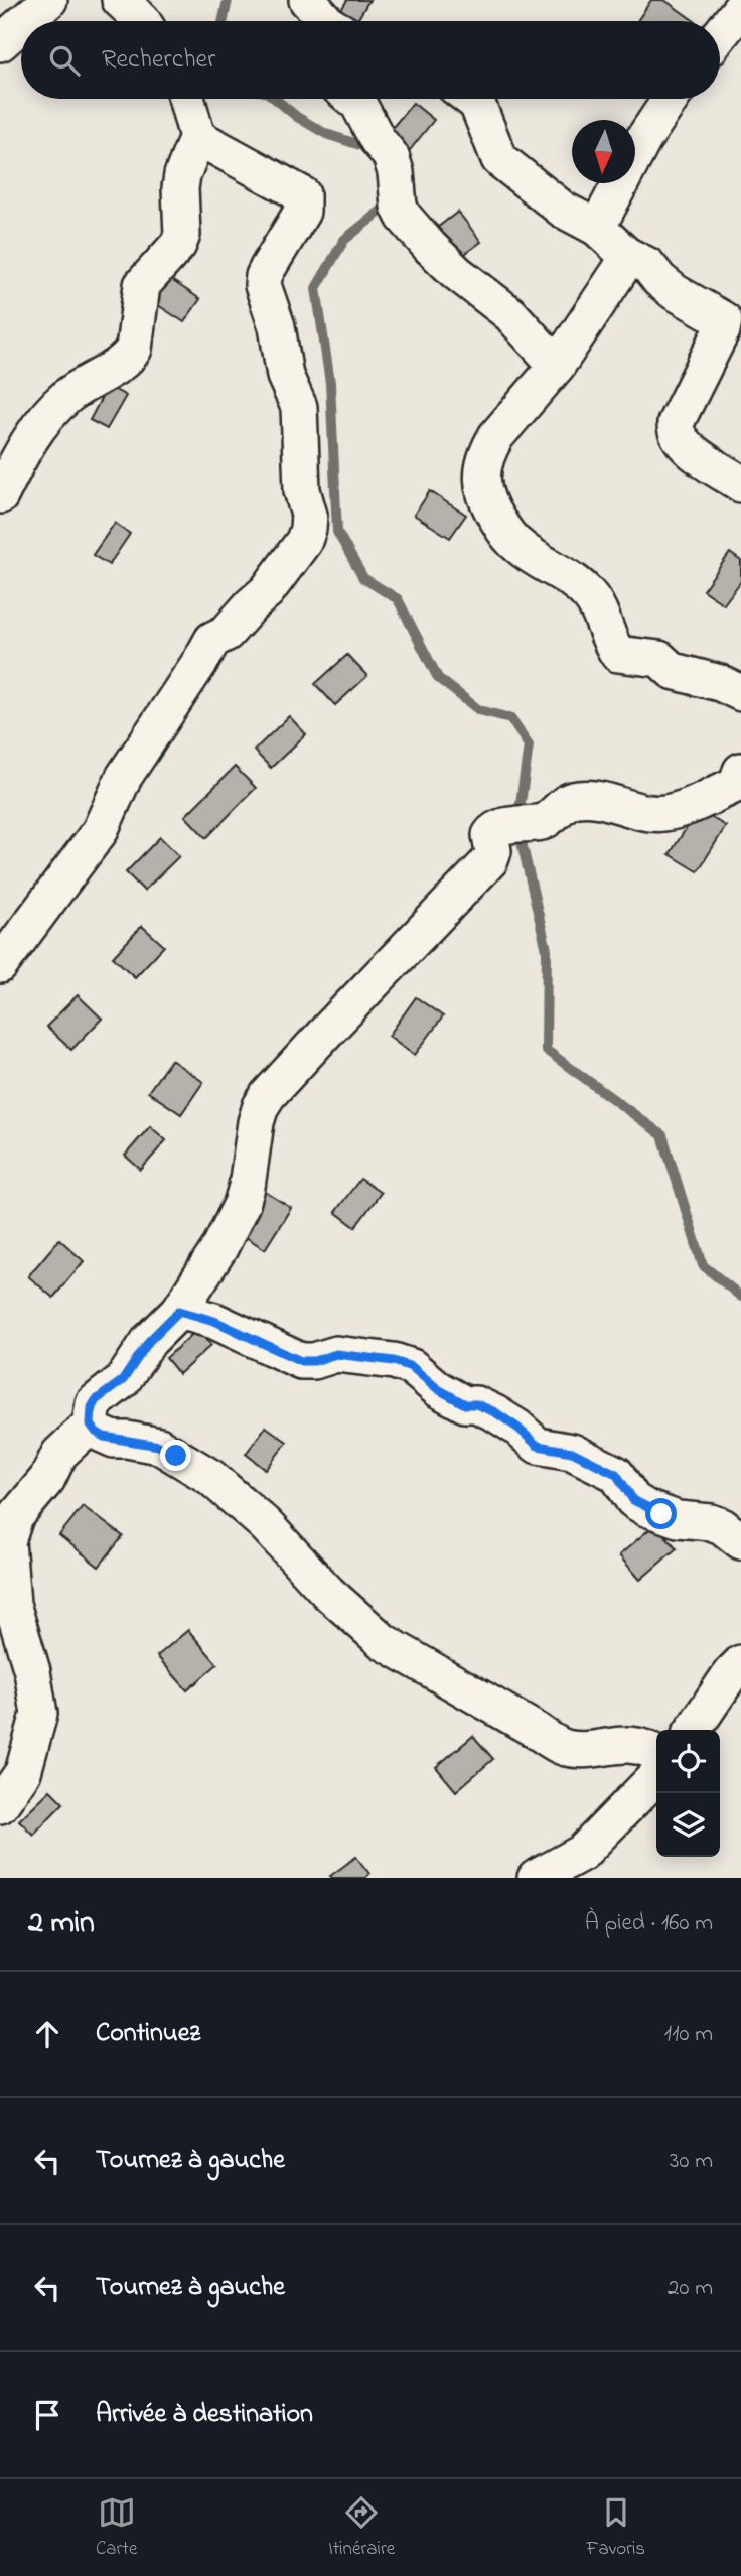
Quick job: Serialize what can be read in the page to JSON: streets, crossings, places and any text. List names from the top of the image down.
{
  "north": "bottom",
  "page": {
    "search": "Rechercher",
    "heading": ["2 min", "À pied · 160 m"],
    "list": [
      ["Continuez", "110 m"],
      ["Tournez à gauche", "30 m"],
      ["Tournez à gauche", "20 m"],
      "Arrivée à destination"
    ],
    "nav": ["Carte", "Itinéraire", "Favoris"]
  }
}
